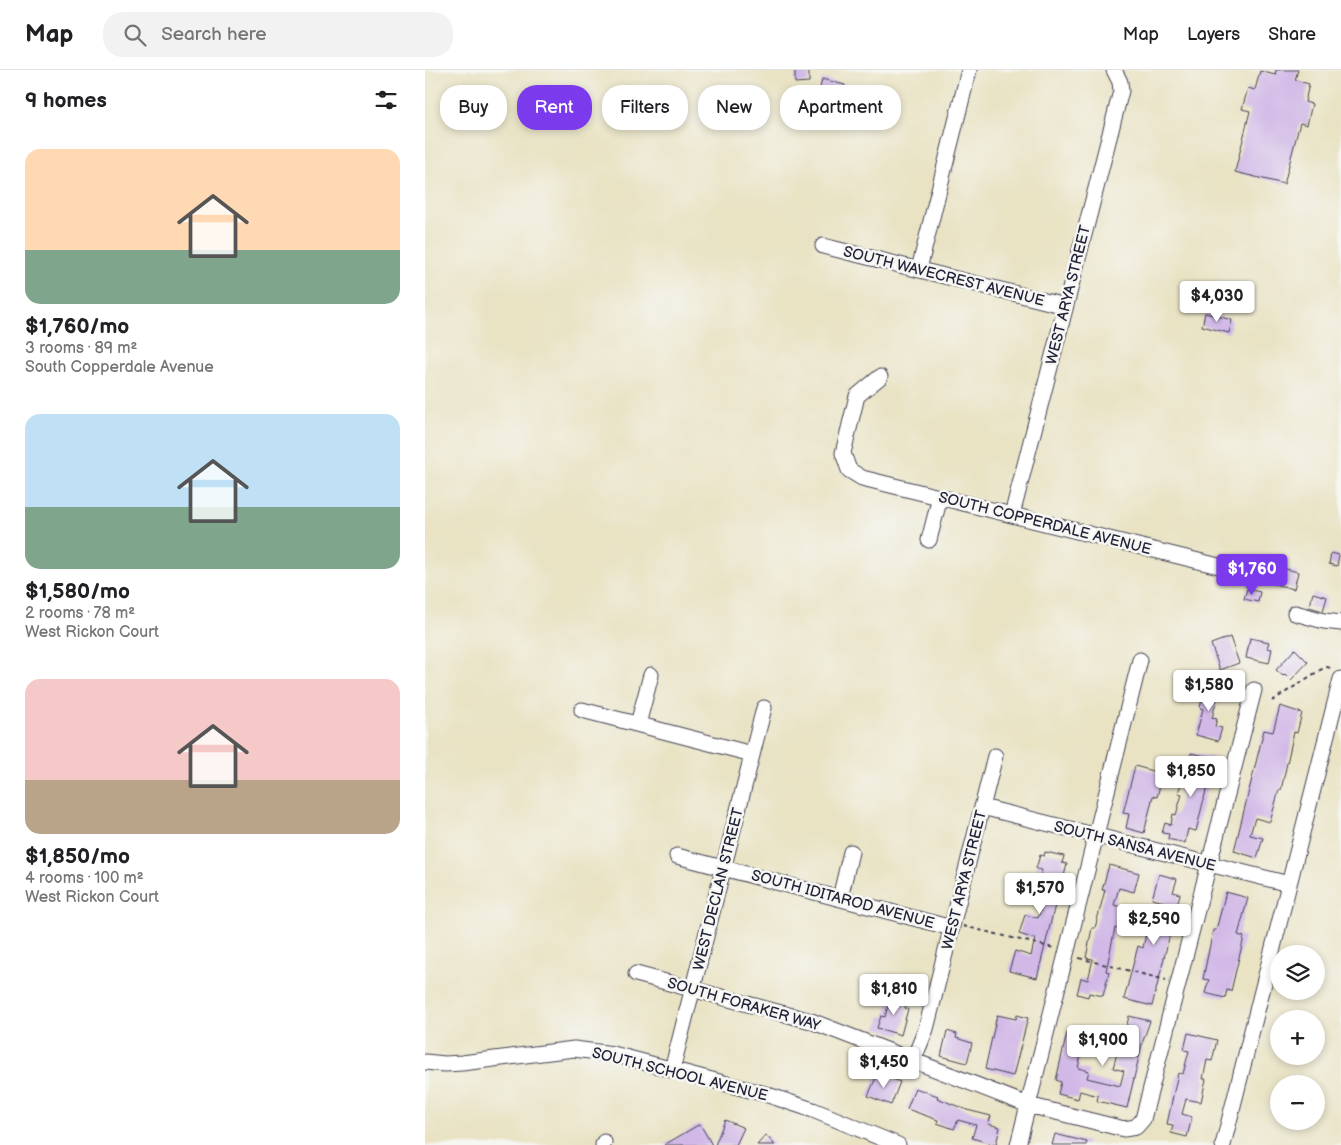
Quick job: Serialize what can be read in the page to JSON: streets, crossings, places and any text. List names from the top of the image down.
{
  "streets": {
    "street": [
      "SOUTH WAVECREST AVENUE",
      "WEST ARYA STREET",
      "SOUTH COPPERDALE AVENUE",
      "SOUTH SANSA AVENUE",
      "WEST DECLAN STREET",
      "SOUTH IDITAROD AVENUE",
      "SOUTH FORAKER WAY",
      "SOUTH SCHOOL AVENUE"
    ]
  },
  "crossings": [
    ["SOUTH WAVECREST AVENUE", "WEST ARYA STREET"],
    ["WEST ARYA STREET", "SOUTH COPPERDALE AVENUE"],
    ["WEST ARYA STREET", "SOUTH SANSA AVENUE"],
    ["WEST ARYA STREET", "SOUTH IDITAROD AVENUE"],
    ["WEST ARYA STREET", "SOUTH FORAKER WAY"],
    ["SOUTH SANSA AVENUE", "SOUTH FORAKER WAY"],
    ["WEST DECLAN STREET", "SOUTH IDITAROD AVENUE"],
    ["WEST DECLAN STREET", "SOUTH FORAKER WAY"],
    ["WEST DECLAN STREET", "SOUTH SCHOOL AVENUE"]
  ],
  "page": {
    "header": "Map",
    "search": "Search here",
    "nav": ["Map", "Layers", "Share"],
    "heading": "9 homes",
    "chip": [
      "Buy",
      "Rent",
      "Filters",
      "New",
      "Apartment"
    ],
    "list": [
      {
        "name": "$1,760/mo",
        "note": "3 rooms · 89 m² · South Copperdale Avenue"
      },
      {
        "name": "$1,580/mo",
        "note": "2 rooms · 78 m² · West Rickon Court"
      },
      {
        "name": "$1,850/mo",
        "note": "4 rooms · 100 m² · West Rickon Court"
      }
    ],
    "price": [
      "$4,030",
      "$1,760",
      "$1,580",
      "$1,850",
      "$1,570",
      "$2,590",
      "$1,810",
      "$1,900",
      "$1,450"
    ],
    "map_buttons": ["+", "−"]
  }
}
